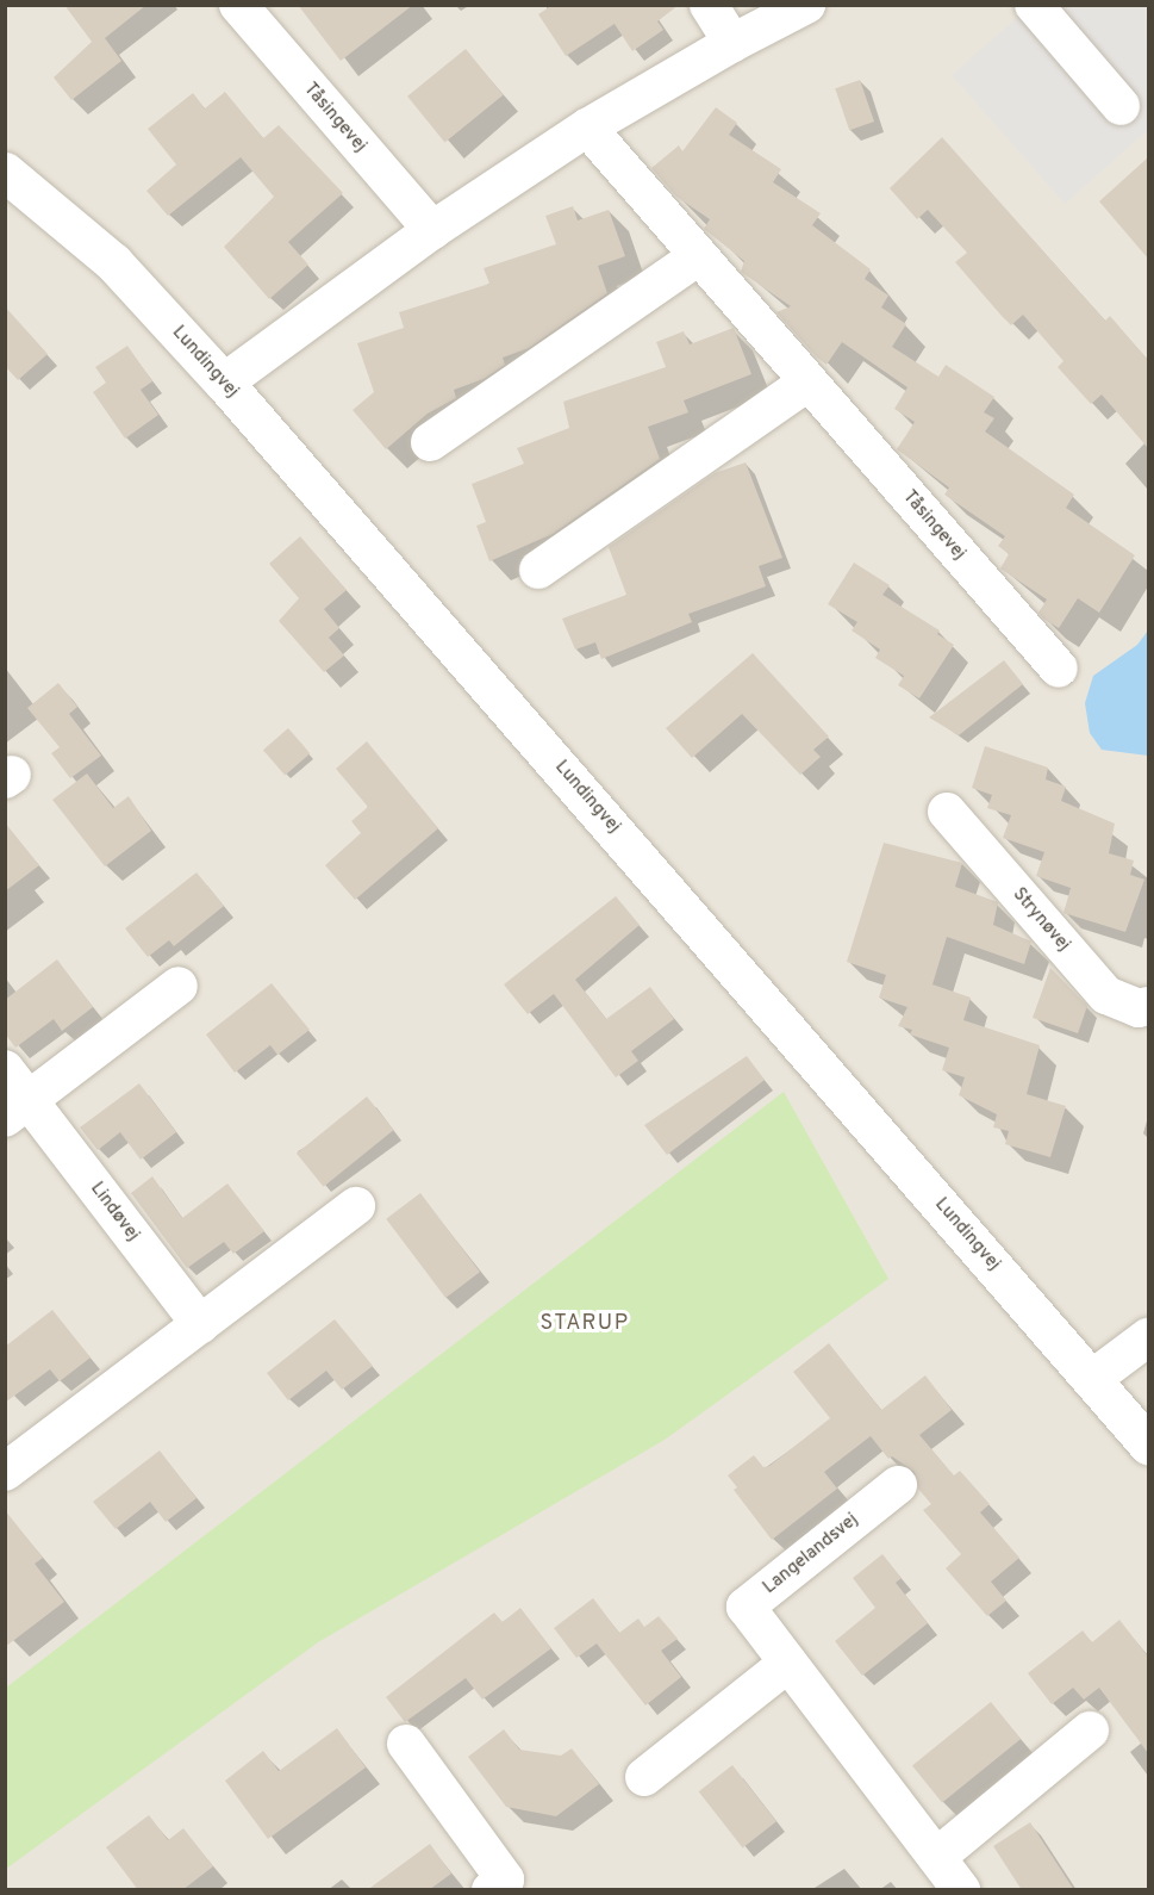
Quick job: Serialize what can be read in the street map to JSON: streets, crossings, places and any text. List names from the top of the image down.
{
  "streets": {
    "street": [
      "Tåsingevej",
      "Lundingvej",
      "Strynøvej",
      "Lindøvej",
      "Langelandsvej"
    ]
  },
  "districts": ["STARUP"]
}
